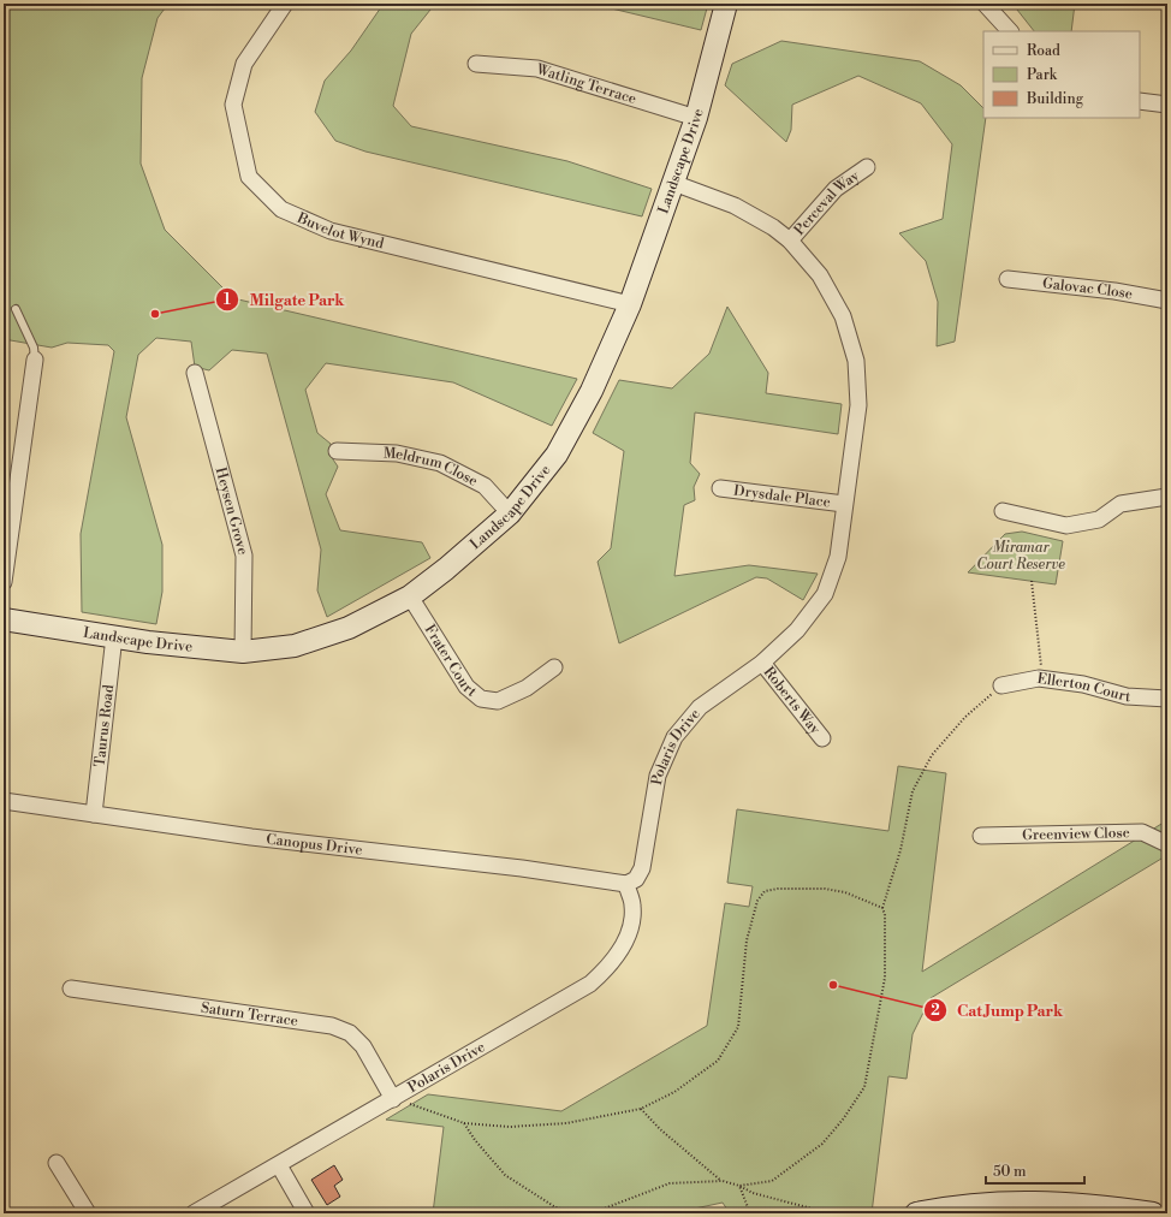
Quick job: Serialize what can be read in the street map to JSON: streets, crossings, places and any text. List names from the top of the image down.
{
  "streets": {
    "street": [
      "Watling Terrace",
      "Landscape Drive",
      "Perceval Way",
      "Buvelot Wynd",
      "Galovac Close",
      "Meldrum Close",
      "Drysdale Place",
      "Heysen Grove",
      "Frater Court",
      "Ellerton Court",
      "Roberts Way",
      "Taurus Road",
      "Polaris Drive",
      "Greenview Close",
      "Canopus Drive",
      "Saturn Terrace"
    ]
  },
  "crossings": [
    ["Watling Terrace", "Landscape Drive"],
    ["Landscape Drive", "Buvelot Wynd"],
    ["Landscape Drive", "Meldrum Close"],
    ["Landscape Drive", "Heysen Grove"],
    ["Landscape Drive", "Frater Court"],
    ["Landscape Drive", "Taurus Road"],
    ["Landscape Drive", "Polaris Drive"],
    ["Perceval Way", "Polaris Drive"],
    ["Drysdale Place", "Polaris Drive"],
    ["Roberts Way", "Polaris Drive"],
    ["Taurus Road", "Canopus Drive"],
    ["Polaris Drive", "Canopus Drive"],
    ["Polaris Drive", "Saturn Terrace"]
  ],
  "parks": ["Miramar Court Reserve"],
  "places": ["Milgate Park", "Cat Jump Park"],
  "legend": ["Road", "Park", "Building"],
  "scale_bar": "50 m"
}
